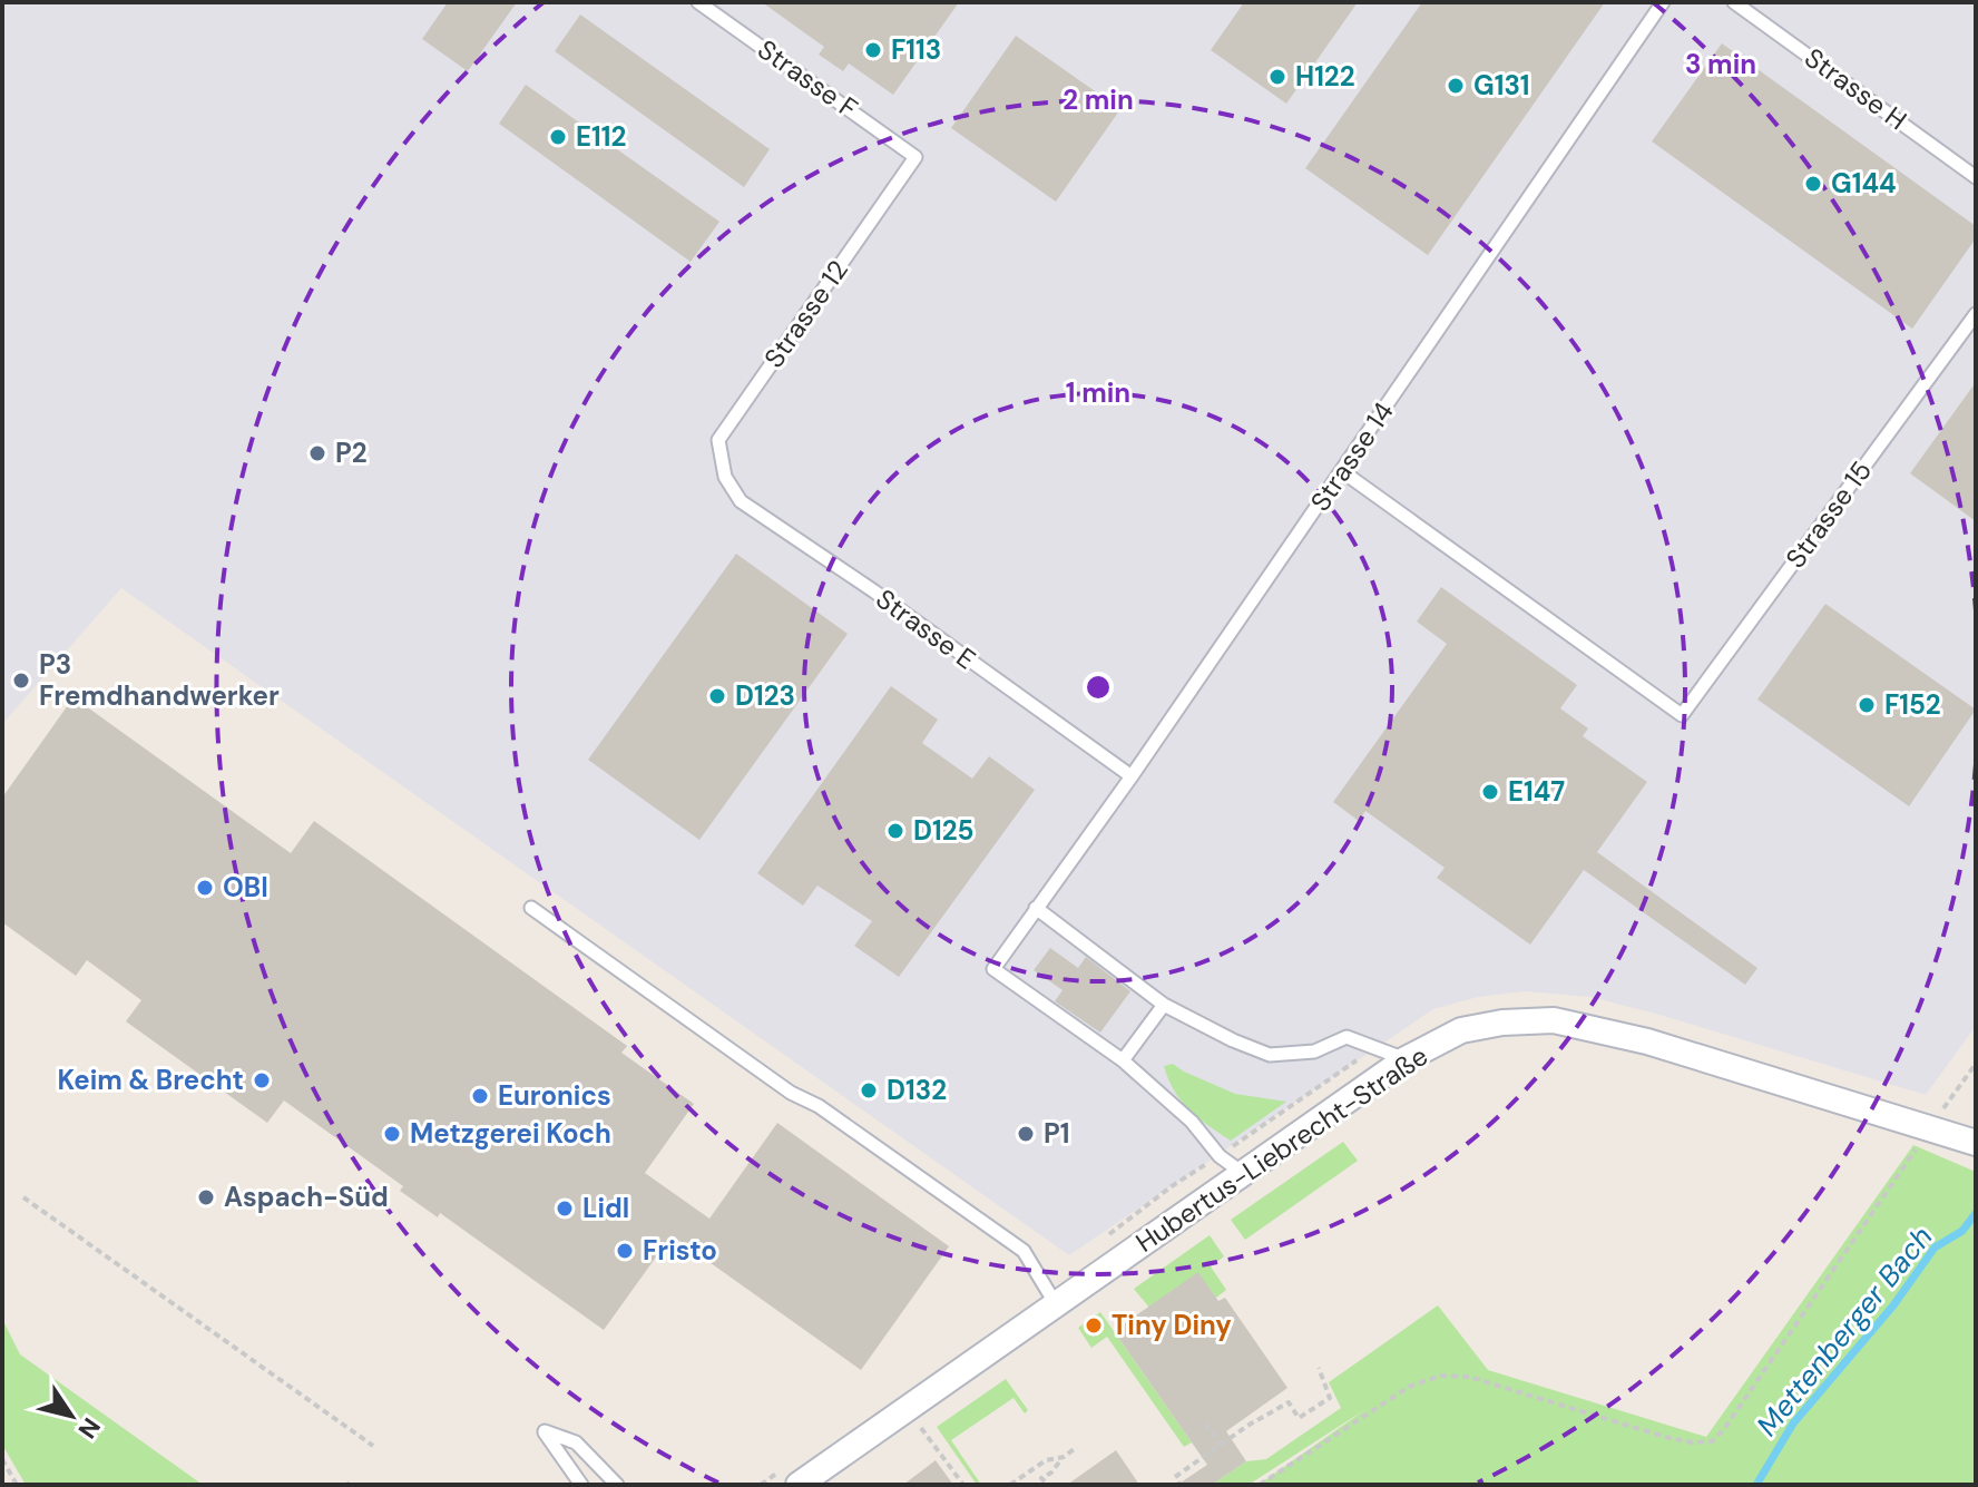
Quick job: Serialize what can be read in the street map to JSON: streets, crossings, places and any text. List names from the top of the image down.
{
  "streets": {
    "street": ["Hubertus-Liebrecht-Straße"],
    "lane": [
      "Strasse F",
      "Strasse H",
      "Strasse 12",
      "Strasse 14",
      "Strasse 15",
      "Strasse E"
    ]
  },
  "crossings": [
    ["Strasse F", "Strasse 12"],
    ["Strasse 12", "Strasse E"],
    ["Strasse 14", "Strasse 15"],
    ["Strasse 14", "Strasse E"]
  ],
  "water": ["Mettenberger Bach"],
  "places": [
    "F113",
    "H122",
    "G131",
    "E112",
    "G144",
    "P2",
    "P3 Fremdhandwerker",
    "D123",
    "F152",
    "E147",
    "D125",
    "OBI",
    "Keim & Brecht",
    "D132",
    "Euronics",
    "Metzgerei Koch",
    "P1",
    "Aspach-Süd",
    "Lidl",
    "Fristo",
    "Tiny Diny"
  ],
  "north": "bottom right",
  "rings": ["3 min", "2 min", "1 min"]
}
